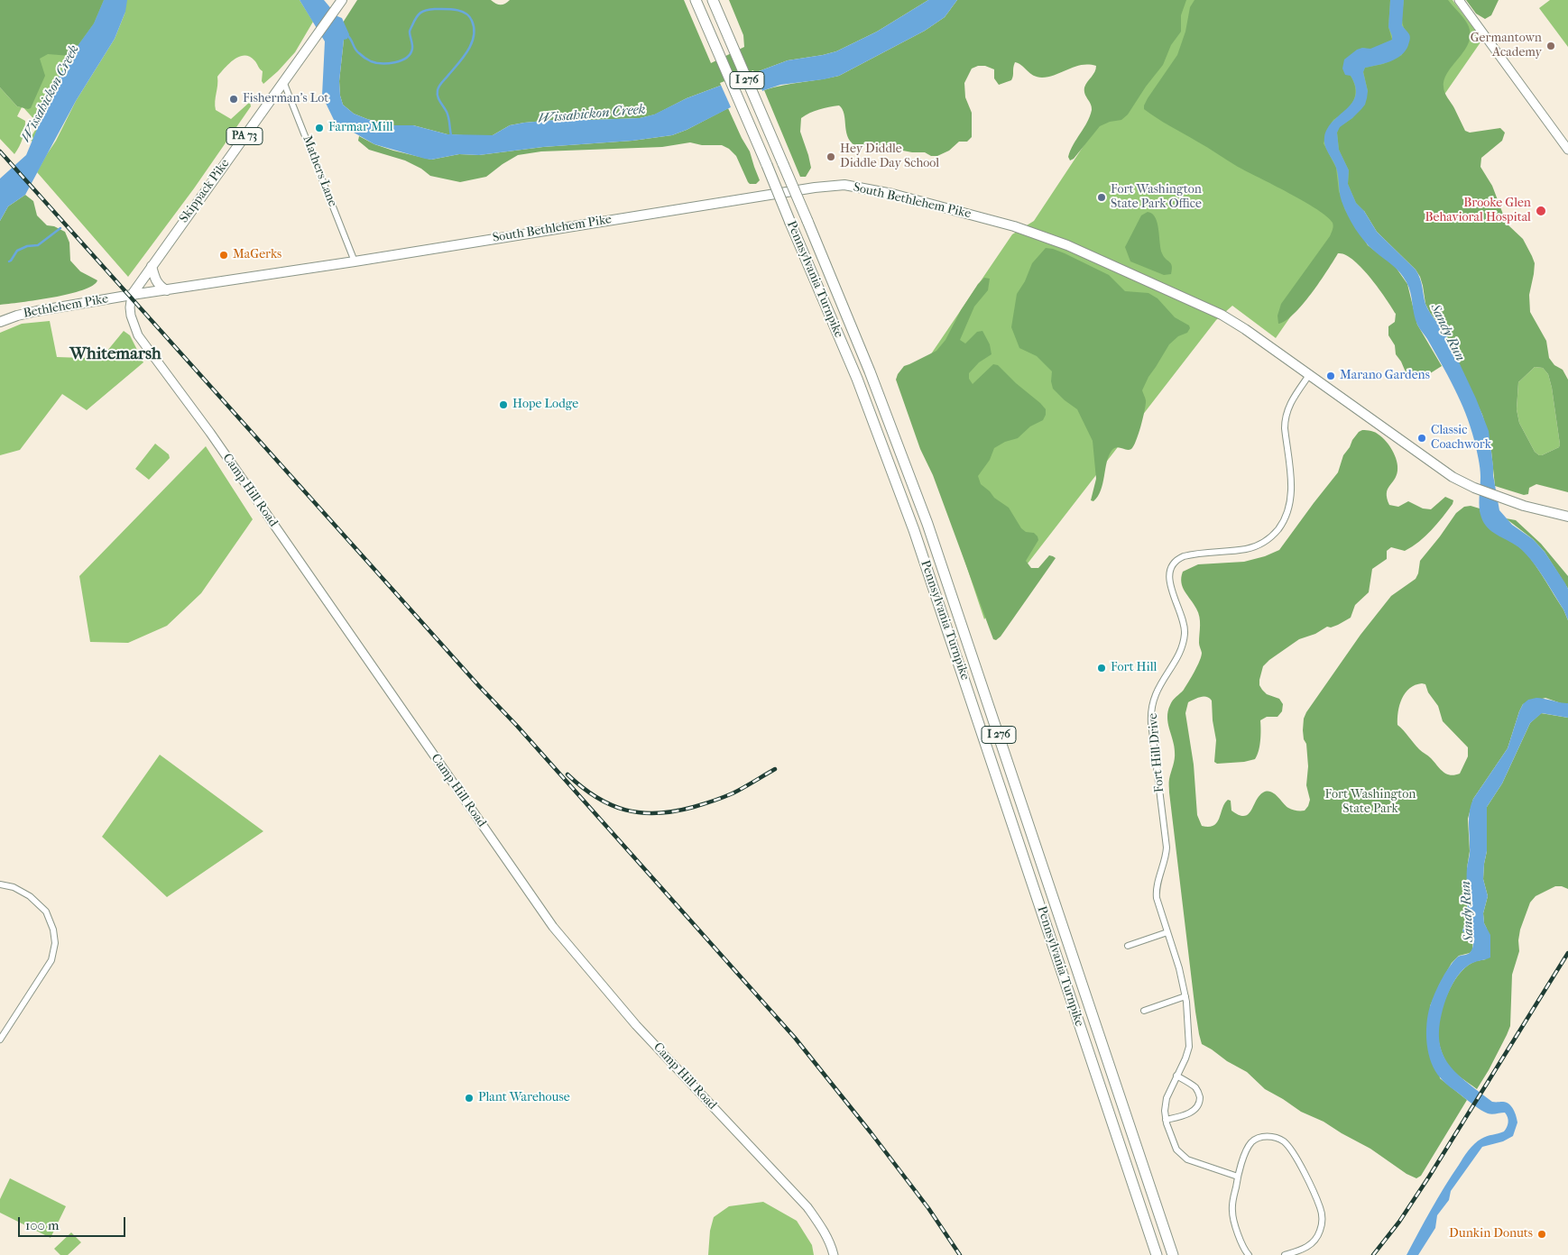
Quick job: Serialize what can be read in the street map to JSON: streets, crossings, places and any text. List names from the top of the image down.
{
  "streets": {
    "highway": ["I 276", "Pennsylvania Turnpike"],
    "main road": [
      "PA 73",
      "Skippack Pike",
      "South Bethlehem Pike",
      "Bethlehem Pike"
    ],
    "street": ["Mathers Lane", "Camp Hill Road", "Fort Hill Drive"]
  },
  "crossings": [
    ["Mathers Lane", "Skippack Pike"],
    ["Mathers Lane", "South Bethlehem Pike"],
    ["Skippack Pike", "South Bethlehem Pike"],
    ["Skippack Pike", "Bethlehem Pike"],
    ["Skippack Pike", "Camp Hill Road"],
    ["South Bethlehem Pike", "Bethlehem Pike"],
    ["South Bethlehem Pike", "Camp Hill Road"],
    ["South Bethlehem Pike", "Fort Hill Drive"],
    ["Bethlehem Pike", "Camp Hill Road"]
  ],
  "districts": ["Whitemarsh"],
  "water": ["Wissahickon Creek", "Sandy Run"],
  "parks": ["Fort Washington State Park"],
  "places": [
    "Germantown Academy",
    "Fisherman's Lot",
    "Farmar Mill",
    "Hey Diddle Diddle Day School",
    "Fort Washington State Park Office",
    "Brooke Glen Behavioral Hospital",
    "MaGerks",
    "Marano Gardens",
    "Hope Lodge",
    "Classic Coachwork",
    "Fort Hill",
    "Plant Warehouse",
    "Dunkin Donuts"
  ],
  "scale_bar": "100 m"
}
